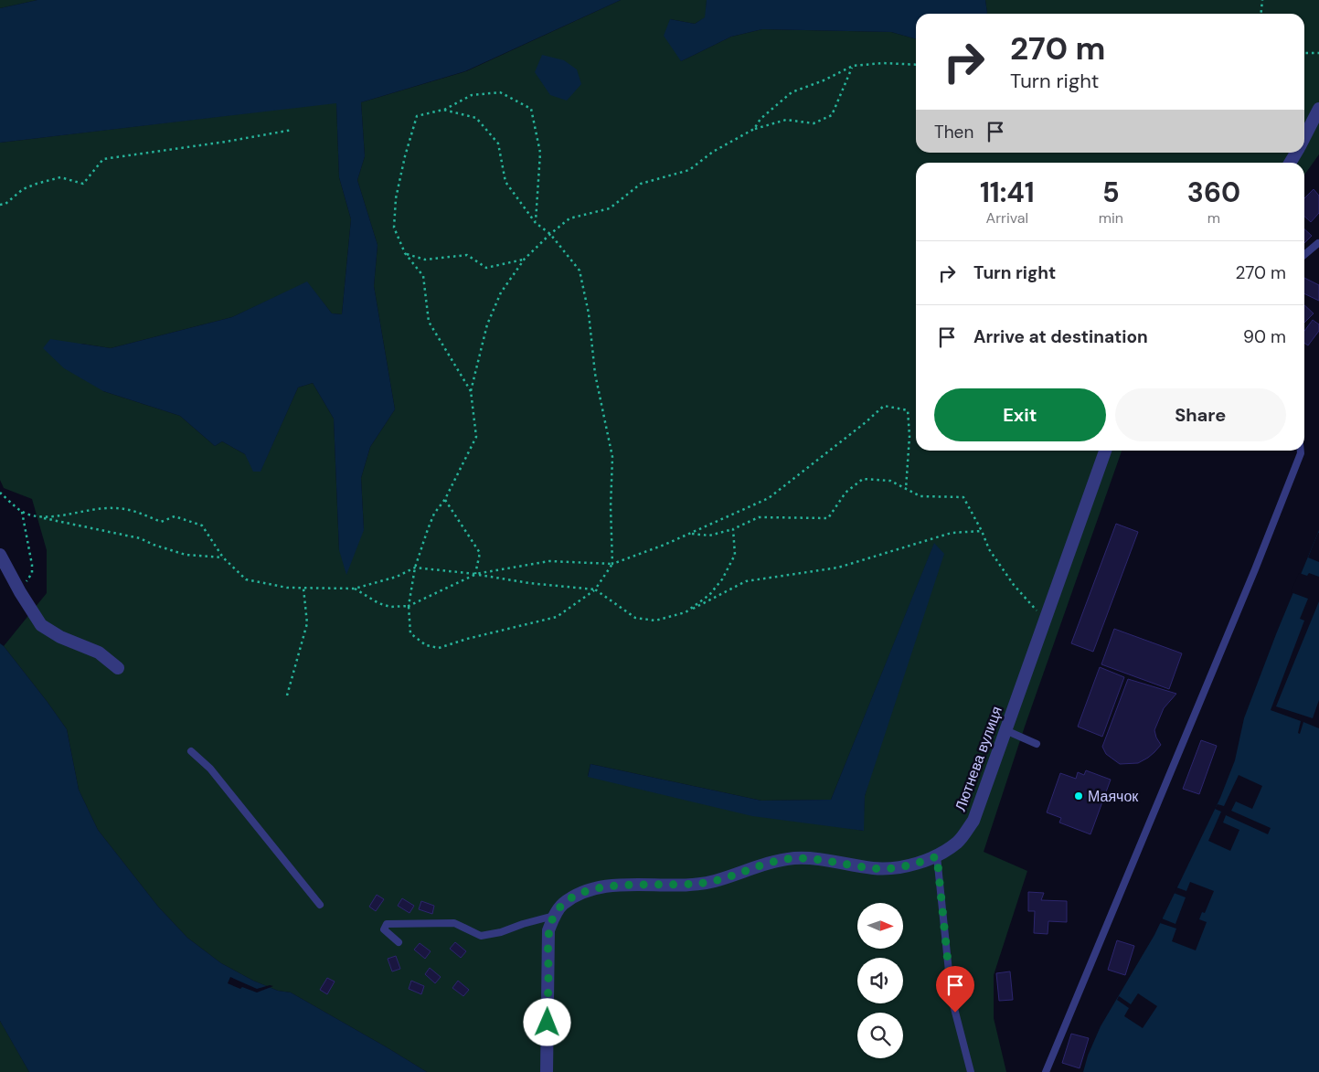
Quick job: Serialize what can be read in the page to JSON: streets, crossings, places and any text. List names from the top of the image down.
{
  "streets": {
    "street": ["Лютнева вулиця"]
  },
  "places": ["Маячок"],
  "north": "right",
  "page": {
    "turn": ["270 m", "Turn right"],
    "then": "Then",
    "eta": [
      "11:41",
      "Arrival",
      "5",
      "min",
      "360",
      "m"
    ],
    "list": [
      {
        "name": "Turn right",
        "value": "270 m"
      },
      {
        "name": "Arrive at destination",
        "value": "90 m"
      }
    ],
    "buttons": ["Exit", "Share"]
  }
}
